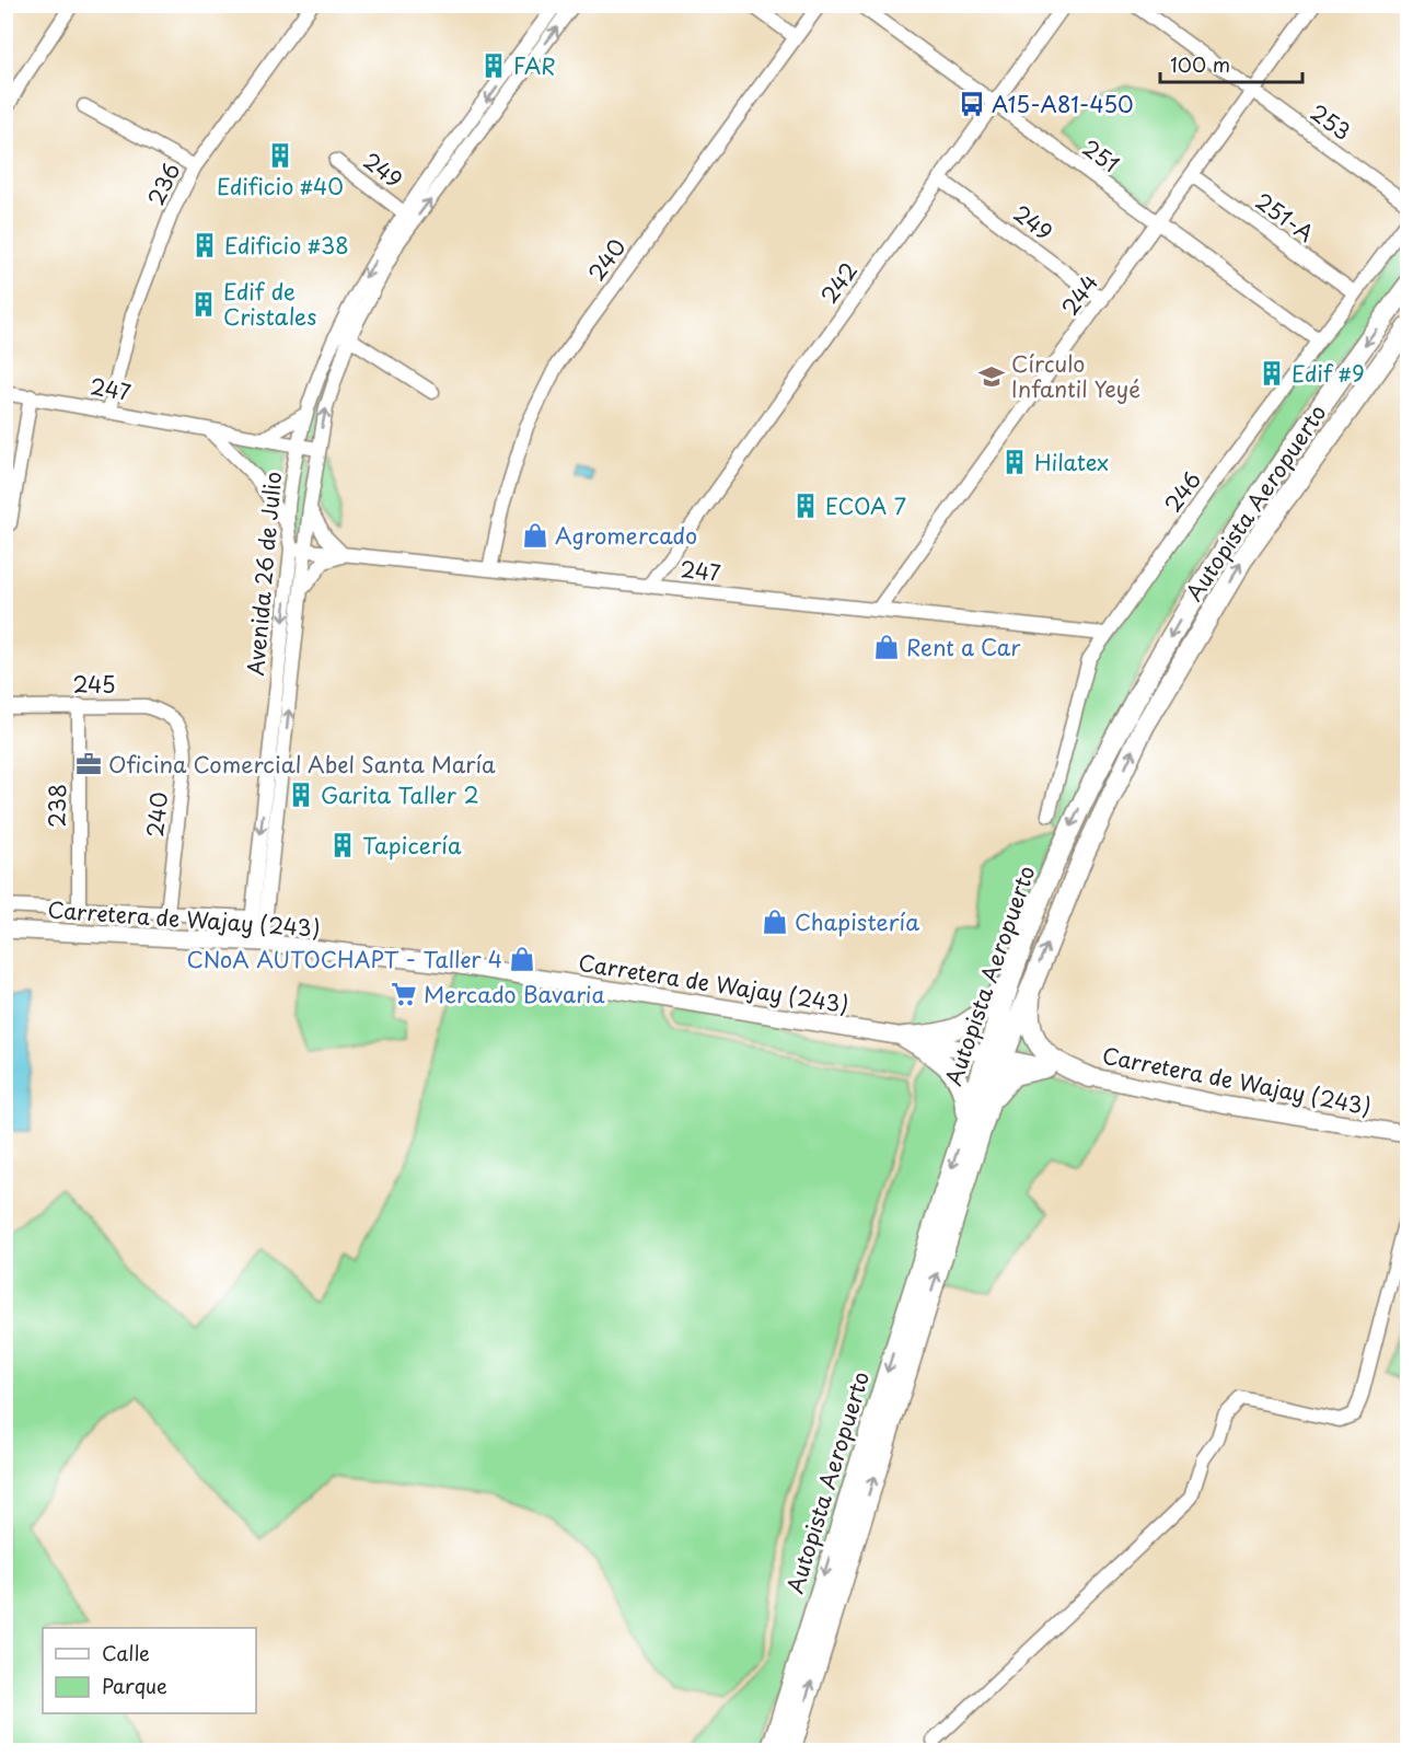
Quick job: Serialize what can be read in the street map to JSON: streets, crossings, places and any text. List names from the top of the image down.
{
  "streets": {
    "highway": ["Autopista Aeropuerto"],
    "main road": ["Carretera de Wajay (243)"],
    "street": [
      "253",
      "251",
      "249",
      "236",
      "251-A",
      "240",
      "242",
      "244",
      "247",
      "246",
      "Avenida 26 de Julio",
      "245",
      "238"
    ]
  },
  "crossings": [
    ["253", "244"],
    ["251", "242"],
    ["251", "244"],
    ["251", "246"],
    ["249", "242"],
    ["249", "244"],
    ["249", "Avenida 26 de Julio"],
    ["236", "247"],
    ["251-A", "244"],
    ["251-A", "246"],
    ["240", "247"],
    ["240", "245"],
    ["242", "247"],
    ["244", "247"],
    ["247", "246"],
    ["247", "Avenida 26 de Julio"],
    ["Autopista Aeropuerto", "Carretera de Wajay (243)"],
    ["Avenida 26 de Julio", "Carretera de Wajay (243)"],
    ["245", "238"]
  ],
  "places": {
    "building": [
      "FAR",
      "Edificio #40",
      "Edificio #38",
      "Edif de Cristales",
      "Edif #9",
      "Hilatex",
      "ECOA 7",
      "Garita Taller 2",
      "Tapicería"
    ],
    "bus stop": ["A15-A81-450"],
    "school or university": ["Círculo Infantil Yeyé"],
    "shop": [
      "Agromercado",
      "Rent a Car",
      "Chapistería",
      "CNoA AUTOCHAPT - Taller 4"
    ],
    "office": ["Oficina Comercial Abel Santa María"],
    "supermarket": ["Mercado Bavaria"]
  },
  "legend": ["Calle", "Parque"],
  "scale_bar": "100 m"
}
